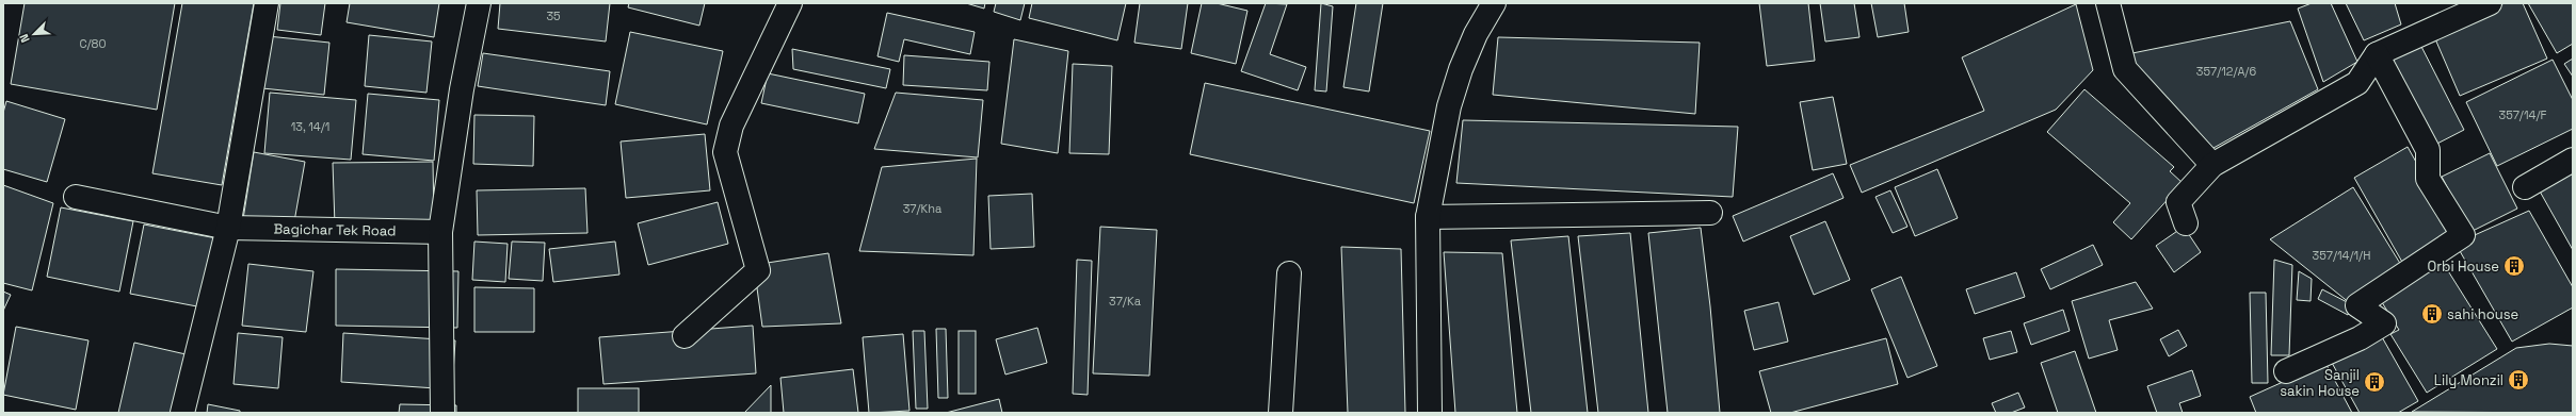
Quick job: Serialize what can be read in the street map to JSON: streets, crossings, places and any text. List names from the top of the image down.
{
  "streets": {
    "street": ["Bagichar Tek Road"]
  },
  "places": {
    "building": [
      "Orbi House",
      "sahi house",
      "Lily Monzil",
      "Sanjil sakin House"
    ]
  },
  "house_numbers": [
    "35",
    "C/80",
    "357/12/A/6",
    "357/14/F",
    "13, 14/1",
    "37/Kha",
    "357/14/1/H",
    "37/Ka"
  ],
  "north": "bottom left"
}
